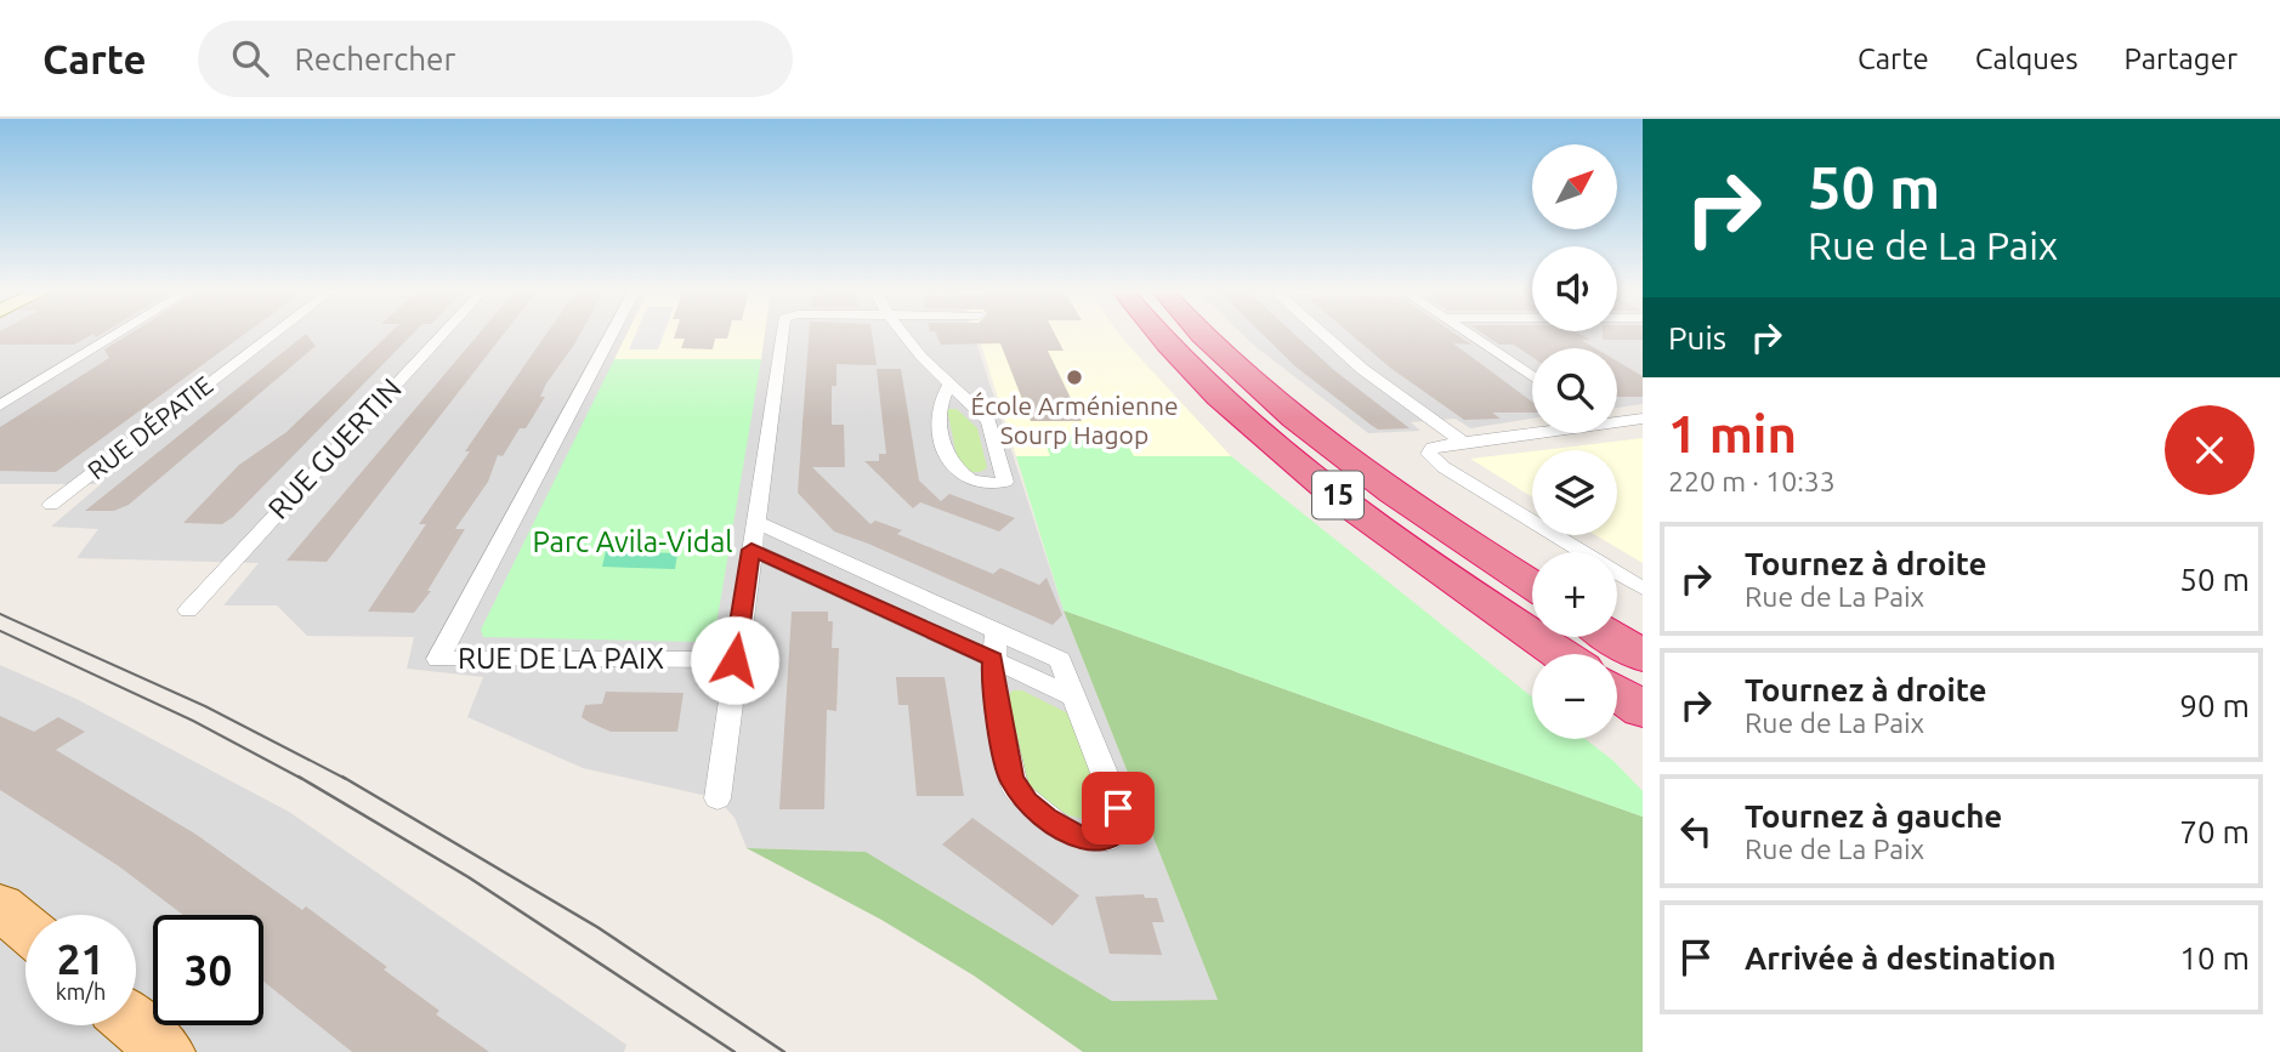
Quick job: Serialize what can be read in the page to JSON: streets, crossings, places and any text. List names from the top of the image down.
{
  "streets": {
    "highway": ["15"],
    "street": ["RUE DÉPATIE", "RUE GUERTIN", "RUE DE LA PAIX"]
  },
  "parks": ["Parc Avila-Vidal"],
  "places": ["École Arménienne Sourp Hagop"],
  "north": "top right",
  "page": {
    "header": "Carte",
    "search": "Rechercher",
    "nav": ["Carte", "Calques", "Partager"],
    "turn": ["50 m", "Rue de La Paix"],
    "map_buttons": ["+", "−"],
    "then": "Puis",
    "heading": ["1 min", "220 m · 10:33"],
    "list": [
      {
        "name": "Tournez à droite",
        "note": "Rue de La Paix",
        "value": "50 m"
      },
      {
        "name": "Tournez à droite",
        "note": "Rue de La Paix",
        "value": "90 m"
      },
      {
        "name": "Tournez à gauche",
        "note": "Rue de La Paix",
        "value": "70 m"
      },
      {
        "name": "Arrivée à destination",
        "value": "10 m"
      }
    ],
    "speed": "21 km/h",
    "limit": "30"
  }
}
